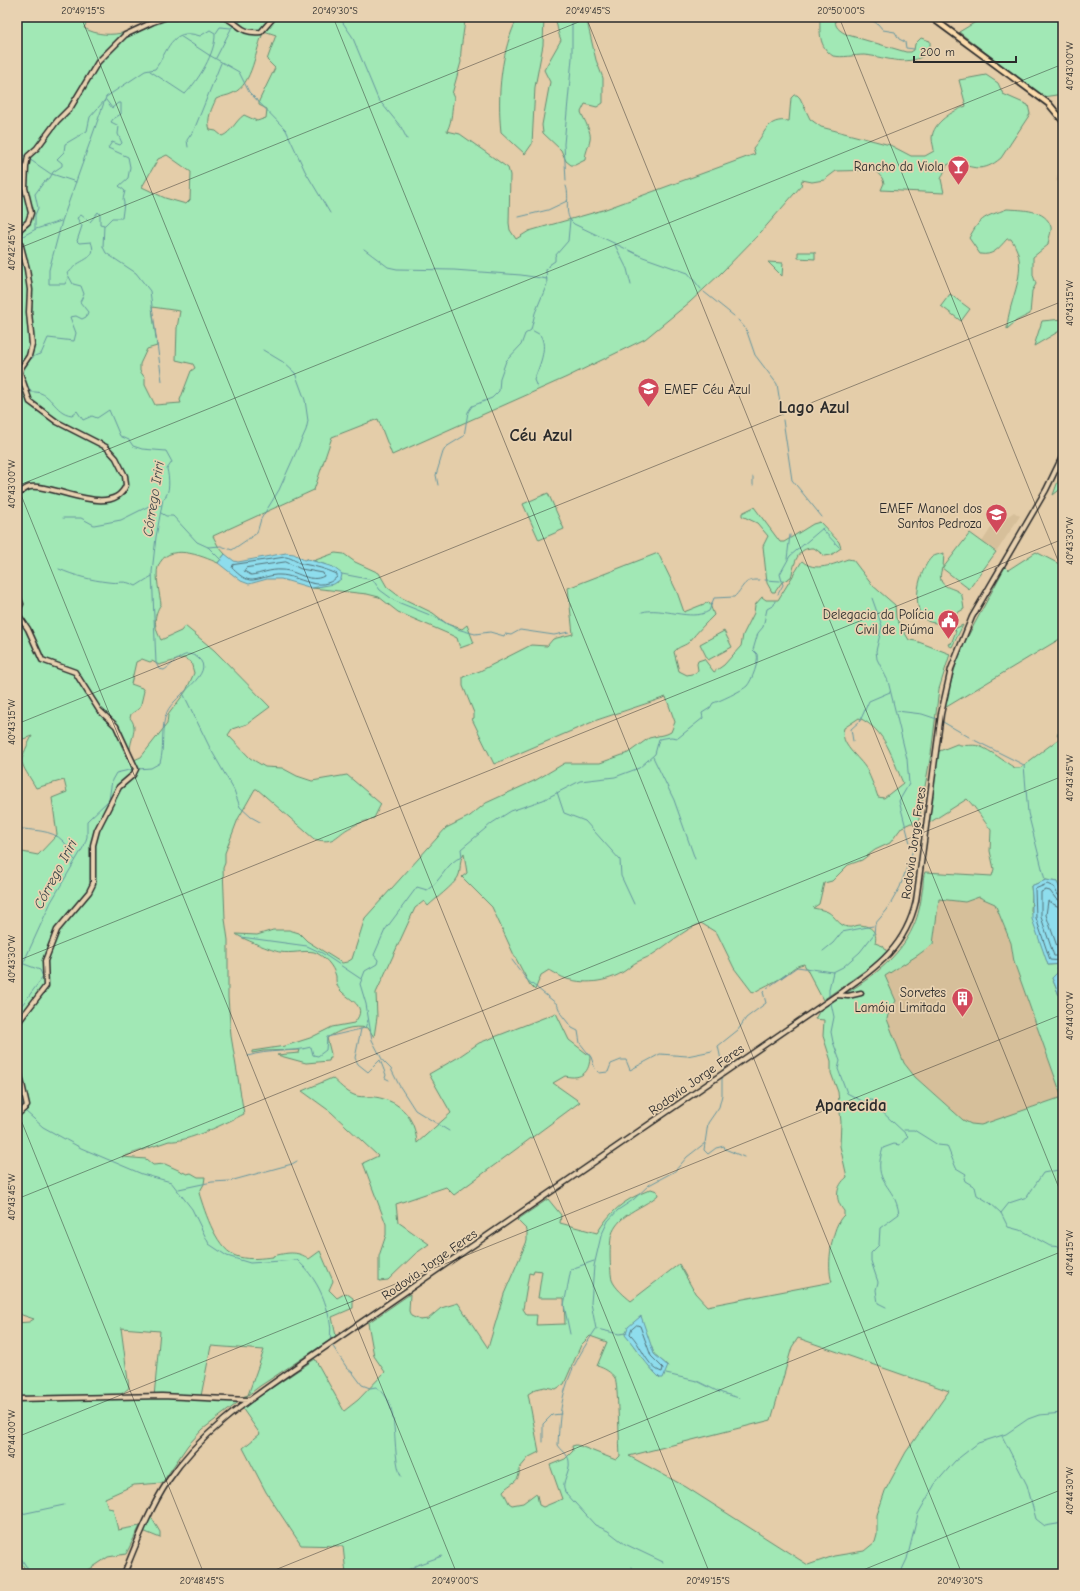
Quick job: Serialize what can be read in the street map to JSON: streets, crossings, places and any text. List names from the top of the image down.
{
  "streets": {
    "street": ["Rodovia Jorge Feres"]
  },
  "districts": ["Lago Azul", "Céu Azul", "Aparecida"],
  "water": ["Córrego Iriri"],
  "places": {
    "bar": ["Rancho da Viola"],
    "school or university": ["EMEF Céu Azul", "EMEF Manoel dos Santos Pedroza"],
    "public building": ["Delegacia da Polícia Civil de Piúma"],
    "building": ["Sorvetes Lamóia Limitada"]
  },
  "scale_bar": "200 m",
  "coordinates": [
    "20°49'15\"S",
    "20°49'30\"S",
    "20°49'45\"S",
    "20°50'00\"S",
    "40°43'00\"W",
    "40°42'45\"W",
    "40°43'15\"W",
    "40°43'30\"W",
    "40°43'45\"W",
    "40°44'00\"W",
    "40°44'15\"W",
    "40°44'30\"W",
    "20°48'45\"S",
    "20°49'00\"S"
  ]
}
